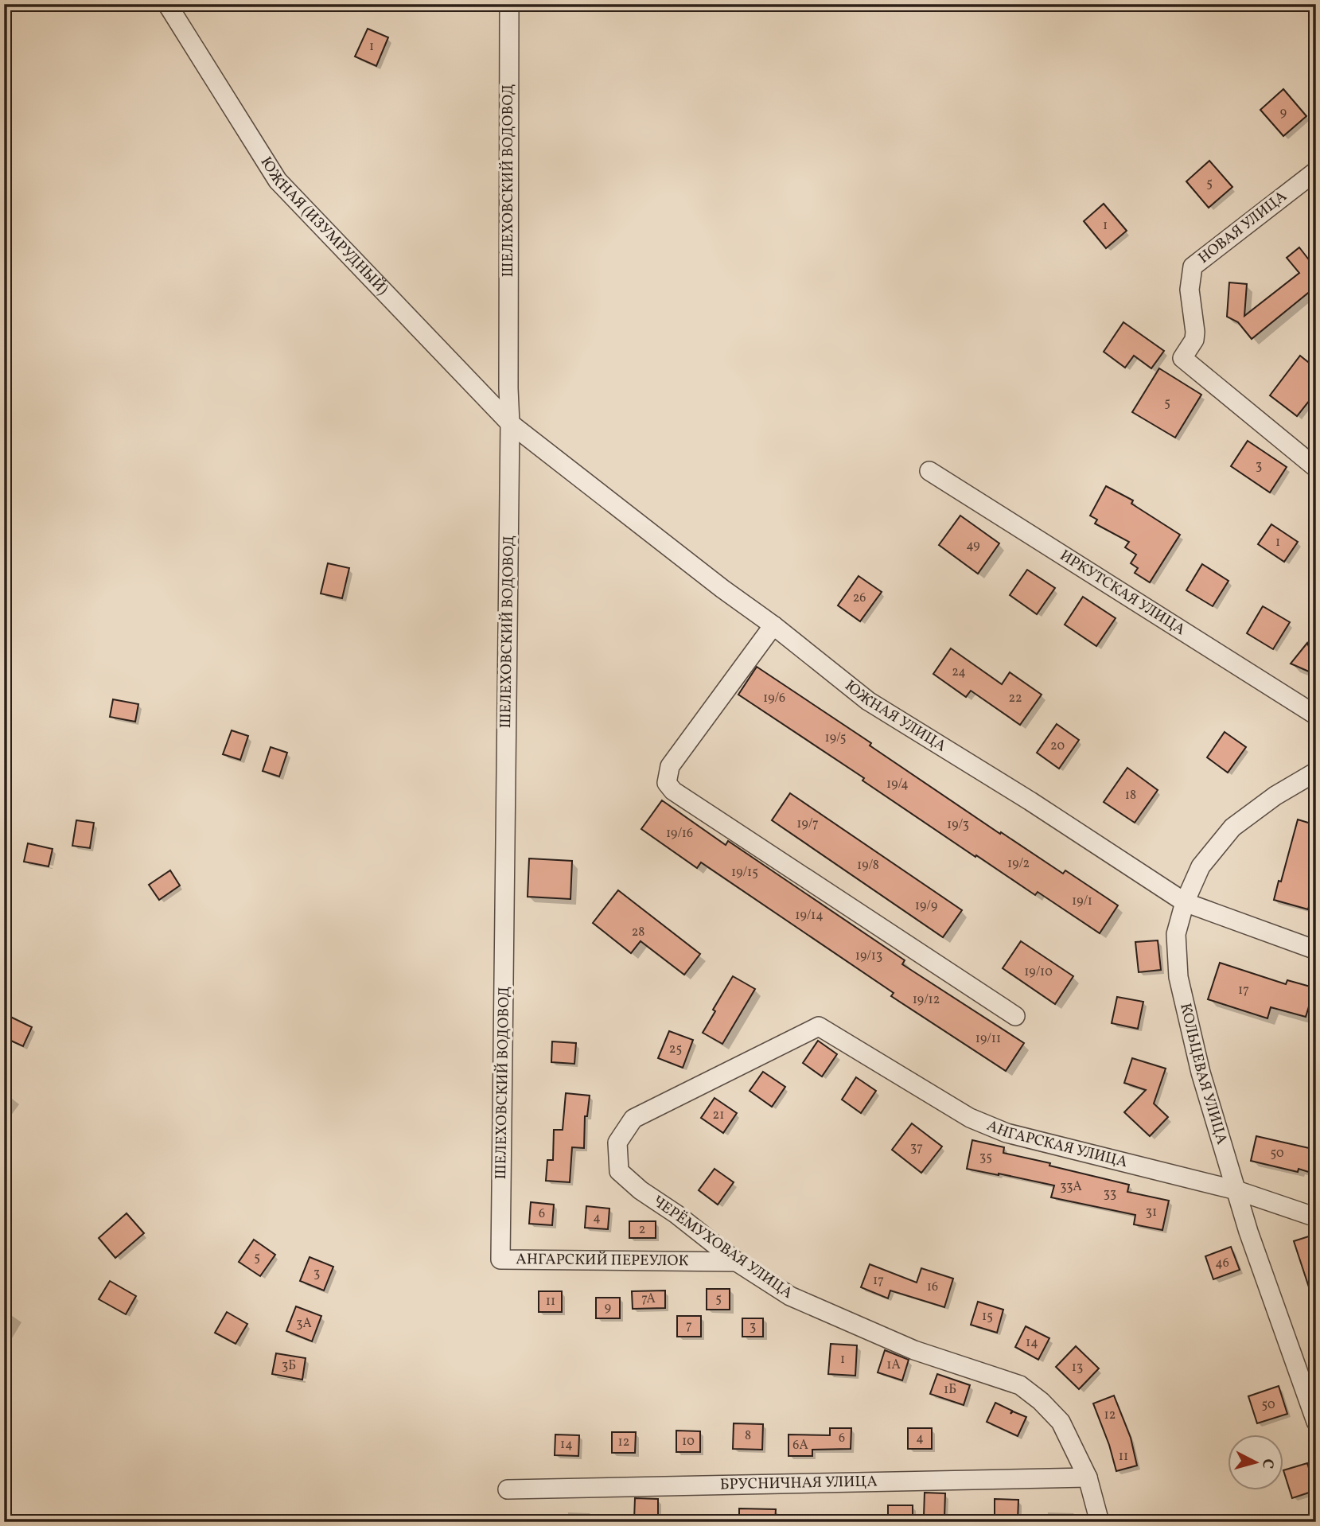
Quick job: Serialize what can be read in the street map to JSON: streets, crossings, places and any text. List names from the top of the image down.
{
  "streets": {
    "street": [
      "ШЕЛЕХОВСКИЙ ВОДОВОД",
      "ЮЖНАЯ (ИЗУМРУДНЫЙ)",
      "НОВАЯ УЛИЦА",
      "ИРКУТСКАЯ УЛИЦА",
      "ЮЖНАЯ УЛИЦА",
      "КОЛЬЦЕВАЯ УЛИЦА",
      "АНГАРСКАЯ УЛИЦА",
      "ЧЕРЁМУХОВАЯ УЛИЦА",
      "АНГАРСКИЙ ПЕРЕУЛОК",
      "БРУСНИЧНАЯ УЛИЦА"
    ]
  },
  "crossings": [
    ["ШЕЛЕХОВСКИЙ ВОДОВОД", "ЮЖНАЯ (ИЗУМРУДНЫЙ)"],
    ["ШЕЛЕХОВСКИЙ ВОДОВОД", "ЮЖНАЯ УЛИЦА"],
    ["ШЕЛЕХОВСКИЙ ВОДОВОД", "АНГАРСКИЙ ПЕРЕУЛОК"],
    ["ЮЖНАЯ (ИЗУМРУДНЫЙ)", "ЮЖНАЯ УЛИЦА"],
    ["ЮЖНАЯ УЛИЦА", "КОЛЬЦЕВАЯ УЛИЦА"],
    ["КОЛЬЦЕВАЯ УЛИЦА", "АНГАРСКАЯ УЛИЦА"],
    ["АНГАРСКАЯ УЛИЦА", "ЧЕРЁМУХОВАЯ УЛИЦА"],
    ["ЧЕРЁМУХОВАЯ УЛИЦА", "АНГАРСКИЙ ПЕРЕУЛОК"],
    ["ЧЕРЁМУХОВАЯ УЛИЦА", "БРУСНИЧНАЯ УЛИЦА"]
  ],
  "house_numbers": [
    "1",
    "9",
    "5",
    "1",
    "5",
    "3",
    "1",
    "49",
    "26",
    "24",
    "19/6",
    "22",
    "19/5",
    "20",
    "19/4",
    "18",
    "19/7",
    "19/3",
    "19/16",
    "19/2",
    "19/8",
    "19/15",
    "19/1",
    "19/9",
    "19/14",
    "28",
    "19/13",
    "19/10",
    "17",
    "19/12",
    "19/11",
    "25",
    "21",
    "37",
    "50",
    "35",
    "33А",
    "33",
    "31",
    "6",
    "4",
    "2",
    "5",
    "46",
    "3",
    "17",
    "16",
    "7А",
    "5",
    "11",
    "9",
    "15",
    "3А",
    "7",
    "3",
    "14",
    "1",
    "1А",
    "3Б",
    "13",
    "1Б",
    "50",
    "12",
    "8",
    "6",
    "4",
    "10",
    "12",
    "14",
    "6А",
    "11"
  ],
  "north": "right"
}
